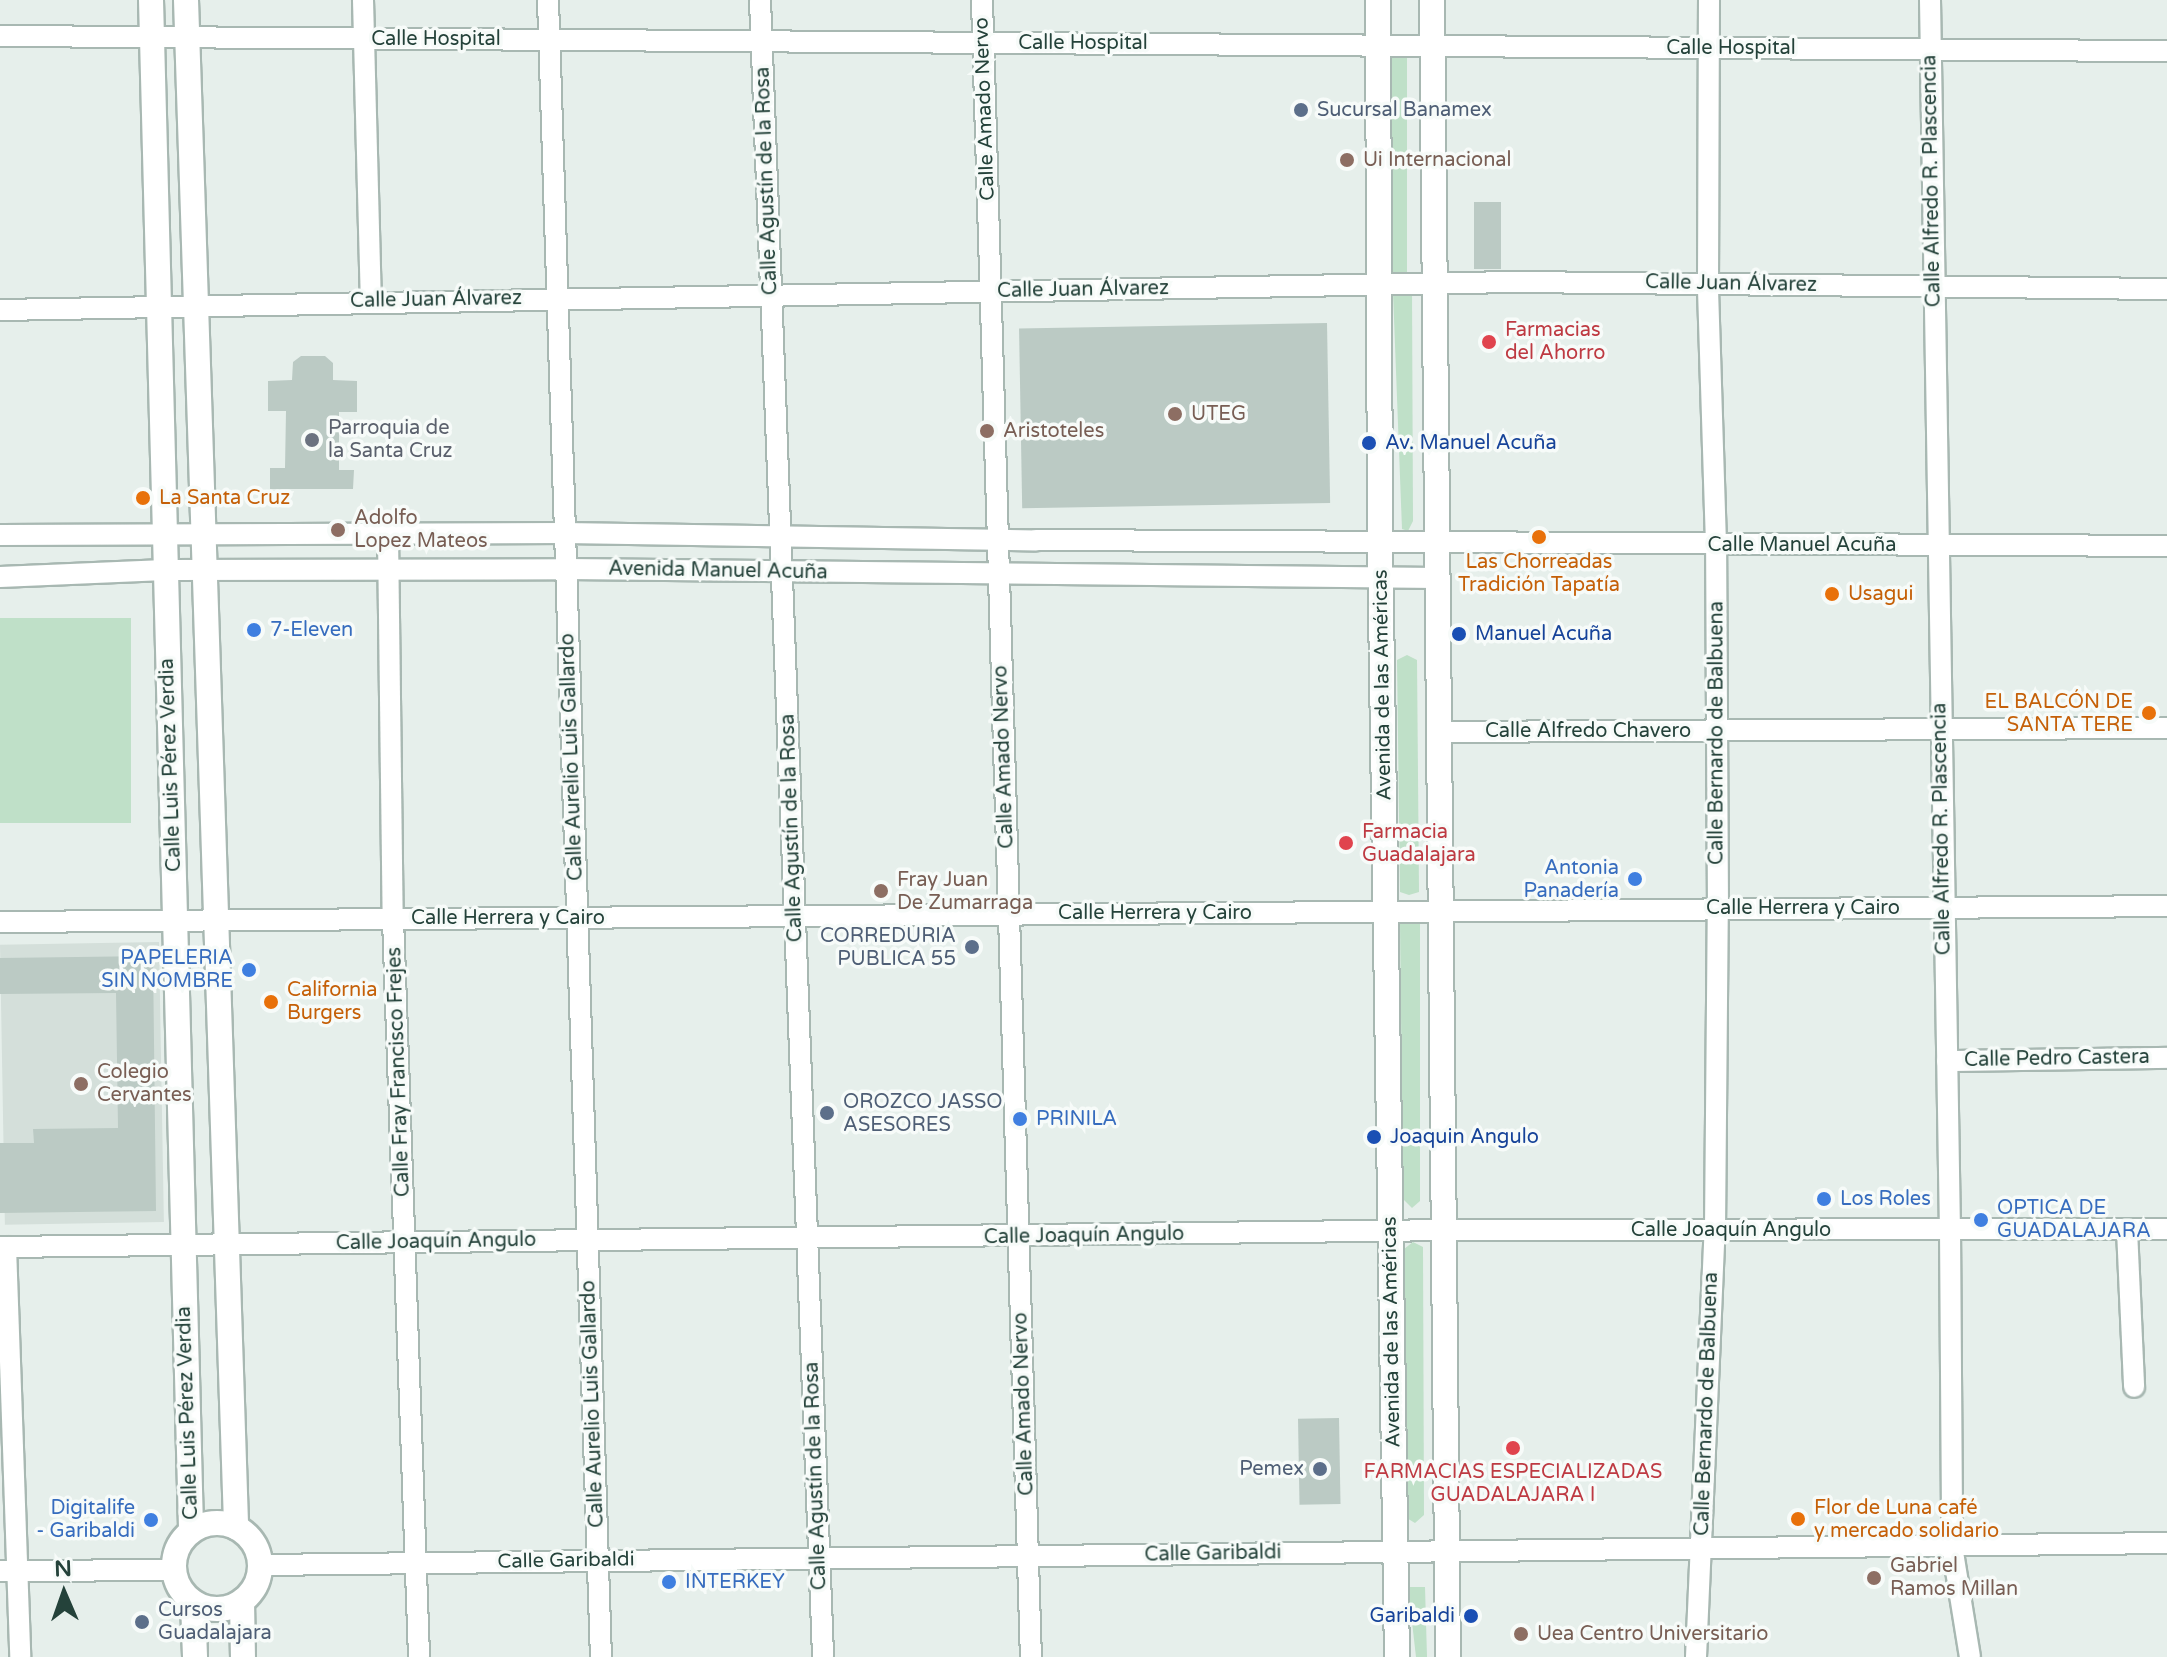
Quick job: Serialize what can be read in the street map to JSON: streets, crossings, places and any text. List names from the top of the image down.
{
  "streets": {
    "street": [
      "Calle Hospital",
      "Calle Amado Nervo",
      "Calle Agustín de la Rosa",
      "Calle Alfredo R. Plascencia",
      "Calle Juan Álvarez",
      "Calle Manuel Acuña",
      "Avenida Manuel Acuña",
      "Avenida de las Américas",
      "Calle Alfredo Chavero",
      "Calle Bernardo de Balbuena",
      "Calle Aurelio Luis Gallardo",
      "Calle Luis Pérez Verdia",
      "Calle Herrera y Cairo",
      "Calle Pedro Castera",
      "Calle Fray Francisco Frejes",
      "Calle Joaquín Angulo",
      "Calle Garibaldi"
    ]
  },
  "crossings": [
    ["Calle Hospital", "Calle Amado Nervo"],
    ["Calle Hospital", "Calle Agustín de la Rosa"],
    ["Calle Hospital", "Calle Alfredo R. Plascencia"],
    ["Calle Hospital", "Avenida de las Américas"],
    ["Calle Hospital", "Calle Bernardo de Balbuena"],
    ["Calle Hospital", "Calle Aurelio Luis Gallardo"],
    ["Calle Hospital", "Calle Luis Pérez Verdia"],
    ["Calle Amado Nervo", "Calle Juan Álvarez"],
    ["Calle Amado Nervo", "Avenida Manuel Acuña"],
    ["Calle Amado Nervo", "Calle Herrera y Cairo"],
    ["Calle Amado Nervo", "Calle Joaquín Angulo"],
    ["Calle Amado Nervo", "Calle Garibaldi"],
    ["Calle Agustín de la Rosa", "Calle Juan Álvarez"],
    ["Calle Agustín de la Rosa", "Avenida Manuel Acuña"],
    ["Calle Agustín de la Rosa", "Calle Herrera y Cairo"],
    ["Calle Agustín de la Rosa", "Calle Joaquín Angulo"],
    ["Calle Agustín de la Rosa", "Calle Garibaldi"],
    ["Calle Alfredo R. Plascencia", "Calle Juan Álvarez"],
    ["Calle Alfredo R. Plascencia", "Calle Manuel Acuña"],
    ["Calle Alfredo R. Plascencia", "Calle Alfredo Chavero"],
    ["Calle Alfredo R. Plascencia", "Calle Herrera y Cairo"],
    ["Calle Alfredo R. Plascencia", "Calle Pedro Castera"],
    ["Calle Alfredo R. Plascencia", "Calle Joaquín Angulo"],
    ["Calle Alfredo R. Plascencia", "Calle Garibaldi"],
    ["Calle Juan Álvarez", "Avenida de las Américas"],
    ["Calle Juan Álvarez", "Calle Bernardo de Balbuena"],
    ["Calle Juan Álvarez", "Calle Aurelio Luis Gallardo"],
    ["Calle Juan Álvarez", "Calle Luis Pérez Verdia"],
    ["Calle Manuel Acuña", "Avenida Manuel Acuña"],
    ["Calle Manuel Acuña", "Calle Bernardo de Balbuena"],
    ["Avenida Manuel Acuña", "Avenida de las Américas"],
    ["Avenida Manuel Acuña", "Calle Aurelio Luis Gallardo"],
    ["Avenida Manuel Acuña", "Calle Luis Pérez Verdia"],
    ["Avenida Manuel Acuña", "Calle Fray Francisco Frejes"],
    ["Avenida de las Américas", "Calle Herrera y Cairo"],
    ["Avenida de las Américas", "Calle Joaquín Angulo"],
    ["Avenida de las Américas", "Calle Garibaldi"],
    ["Calle Alfredo Chavero", "Calle Bernardo de Balbuena"],
    ["Calle Bernardo de Balbuena", "Calle Herrera y Cairo"],
    ["Calle Bernardo de Balbuena", "Calle Joaquín Angulo"],
    ["Calle Bernardo de Balbuena", "Calle Garibaldi"],
    ["Calle Aurelio Luis Gallardo", "Calle Herrera y Cairo"],
    ["Calle Aurelio Luis Gallardo", "Calle Joaquín Angulo"],
    ["Calle Aurelio Luis Gallardo", "Calle Garibaldi"],
    ["Calle Luis Pérez Verdia", "Calle Herrera y Cairo"],
    ["Calle Luis Pérez Verdia", "Calle Joaquín Angulo"],
    ["Calle Luis Pérez Verdia", "Calle Garibaldi"],
    ["Calle Herrera y Cairo", "Calle Fray Francisco Frejes"],
    ["Calle Fray Francisco Frejes", "Calle Joaquín Angulo"],
    ["Calle Fray Francisco Frejes", "Calle Garibaldi"]
  ],
  "places": [
    "Sucursal Banamex",
    "Ui Internacional",
    "Farmacias del Ahorro",
    "UTEG",
    "Aristoteles",
    "Parroquia de la Santa Cruz",
    "Av. Manuel Acuña",
    "La Santa Cruz",
    "Adolfo Lopez Mateos",
    "Las Chorreadas Tradición Tapatía",
    "Usagui",
    "7-Eleven",
    "Manuel Acuña",
    "EL BALCÓN DE SANTA TERE",
    "Farmacia Guadalajara",
    "Antonia Panadería",
    "Fray Juan De Zumarraga",
    "CORREDURIA PUBLICA 55",
    "PAPELERIA SIN NOMBRE",
    "California Burgers",
    "Colegio Cervantes",
    "OROZCO JASSO ASESORES",
    "PRINILA",
    "Joaquin Angulo",
    "Los Roles",
    "OPTICA DE GUADALAJARA",
    "FARMACIAS ESPECIALIZADAS GUADALAJARA I",
    "Pemex",
    "Flor de Luna café y mercado solidario",
    "Digitalife - Garibaldi",
    "Gabriel Ramos Millan",
    "INTERKEY",
    "Garibaldi",
    "Cursos Guadalajara",
    "Uea Centro Universitario"
  ],
  "north": "top"
}
